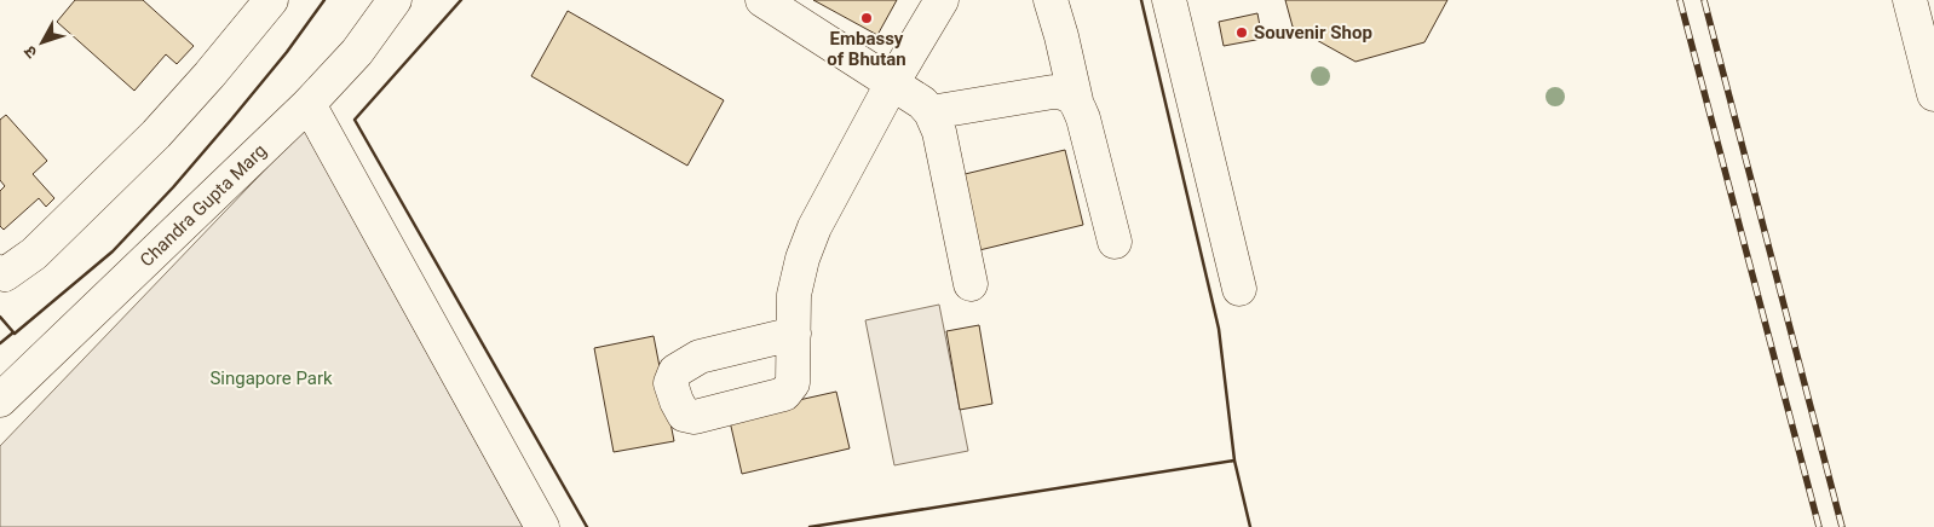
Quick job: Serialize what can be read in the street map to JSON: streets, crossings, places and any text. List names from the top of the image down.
{
  "streets": {
    "street": ["Chandra Gupta Marg"]
  },
  "parks": ["Singapore Park"],
  "places": ["Embassy of Bhutan", "Souvenir Shop"],
  "north": "bottom left"
}
